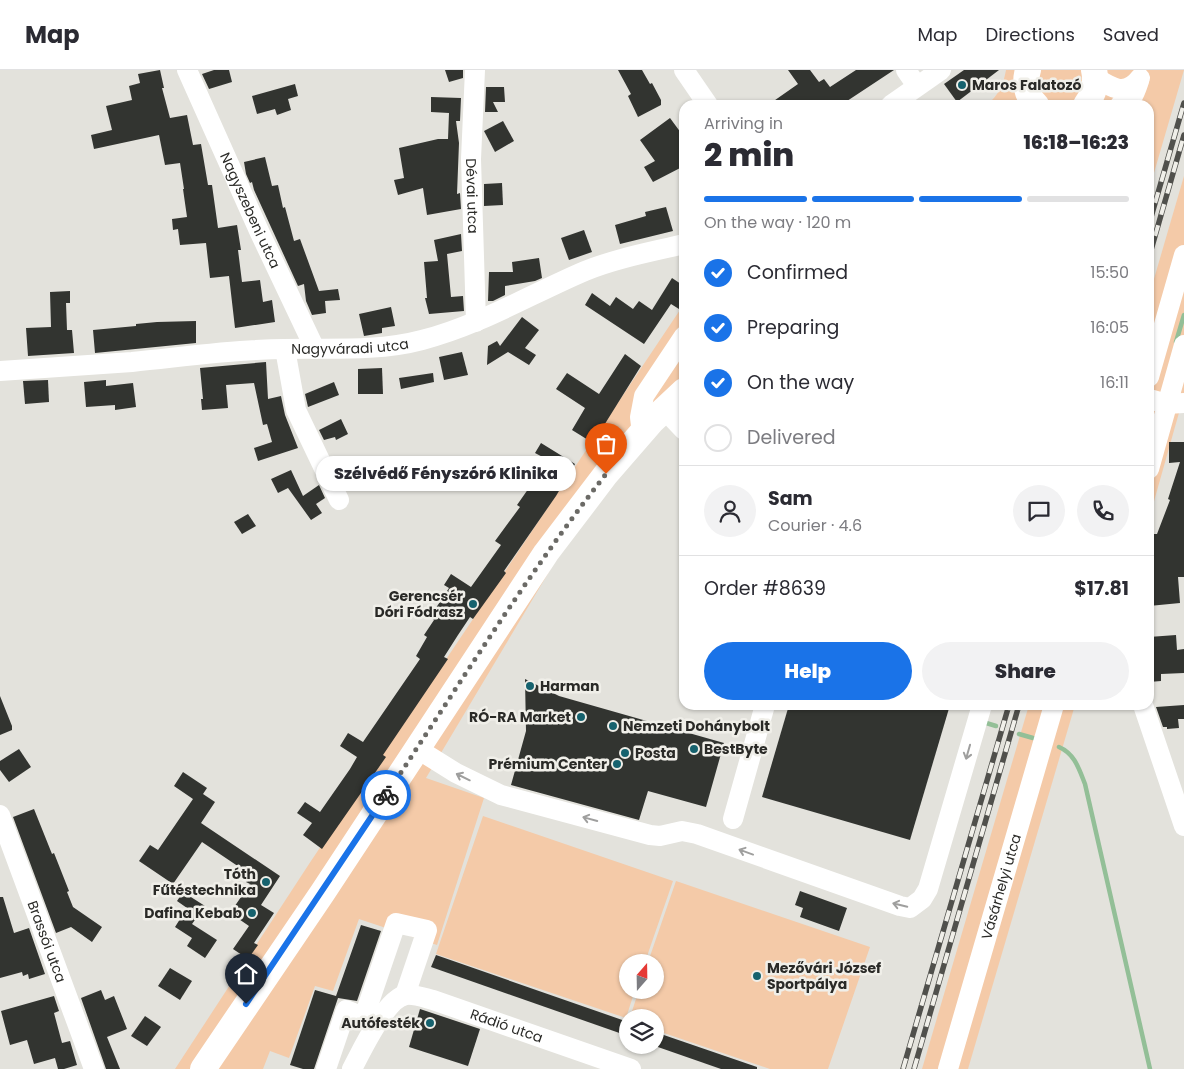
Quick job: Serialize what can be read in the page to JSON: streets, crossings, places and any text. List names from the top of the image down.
{
  "streets": {
    "street": [
      "Dévai utca",
      "Nagyszebeni utca",
      "Nagyváradi utca",
      "Vásárhelyi utca",
      "Brassói utca",
      "Rádió utca"
    ]
  },
  "crossings": [
    ["Dévai utca", "Nagyváradi utca"],
    ["Nagyszebeni utca", "Nagyváradi utca"]
  ],
  "places": [
    "Maros Falatozó",
    "Szélvédő Fényszóró Klinika",
    "Gerencsér Dóri Fódrasz",
    "Harman",
    "RÓ-RA Market",
    "Nemzeti Dohánybolt",
    "BestByte",
    "Posta",
    "Prémium Center",
    "Tóth Fűtéstechnika",
    "Dafina Kebab",
    "Mezővári József Sportpálya",
    "Autófesték"
  ],
  "north": "top",
  "page": {
    "header": "Map",
    "nav": ["Map", "Directions", "Saved"],
    "heading": ["2 min", "Arriving in", "16:18–16:23"],
    "panel": [
      "Sam",
      "Courier · 4.6",
      "Order #8639",
      "$17.81"
    ],
    "bar": "On the way · 120 m",
    "list": [
      ["Confirmed", "15:50"],
      ["Preparing", "16:05"],
      ["On the way", "16:11"],
      "Delivered"
    ],
    "bubble": "Szélvédő Fényszóró Klinika",
    "buttons": ["Help", "Share"]
  }
}
